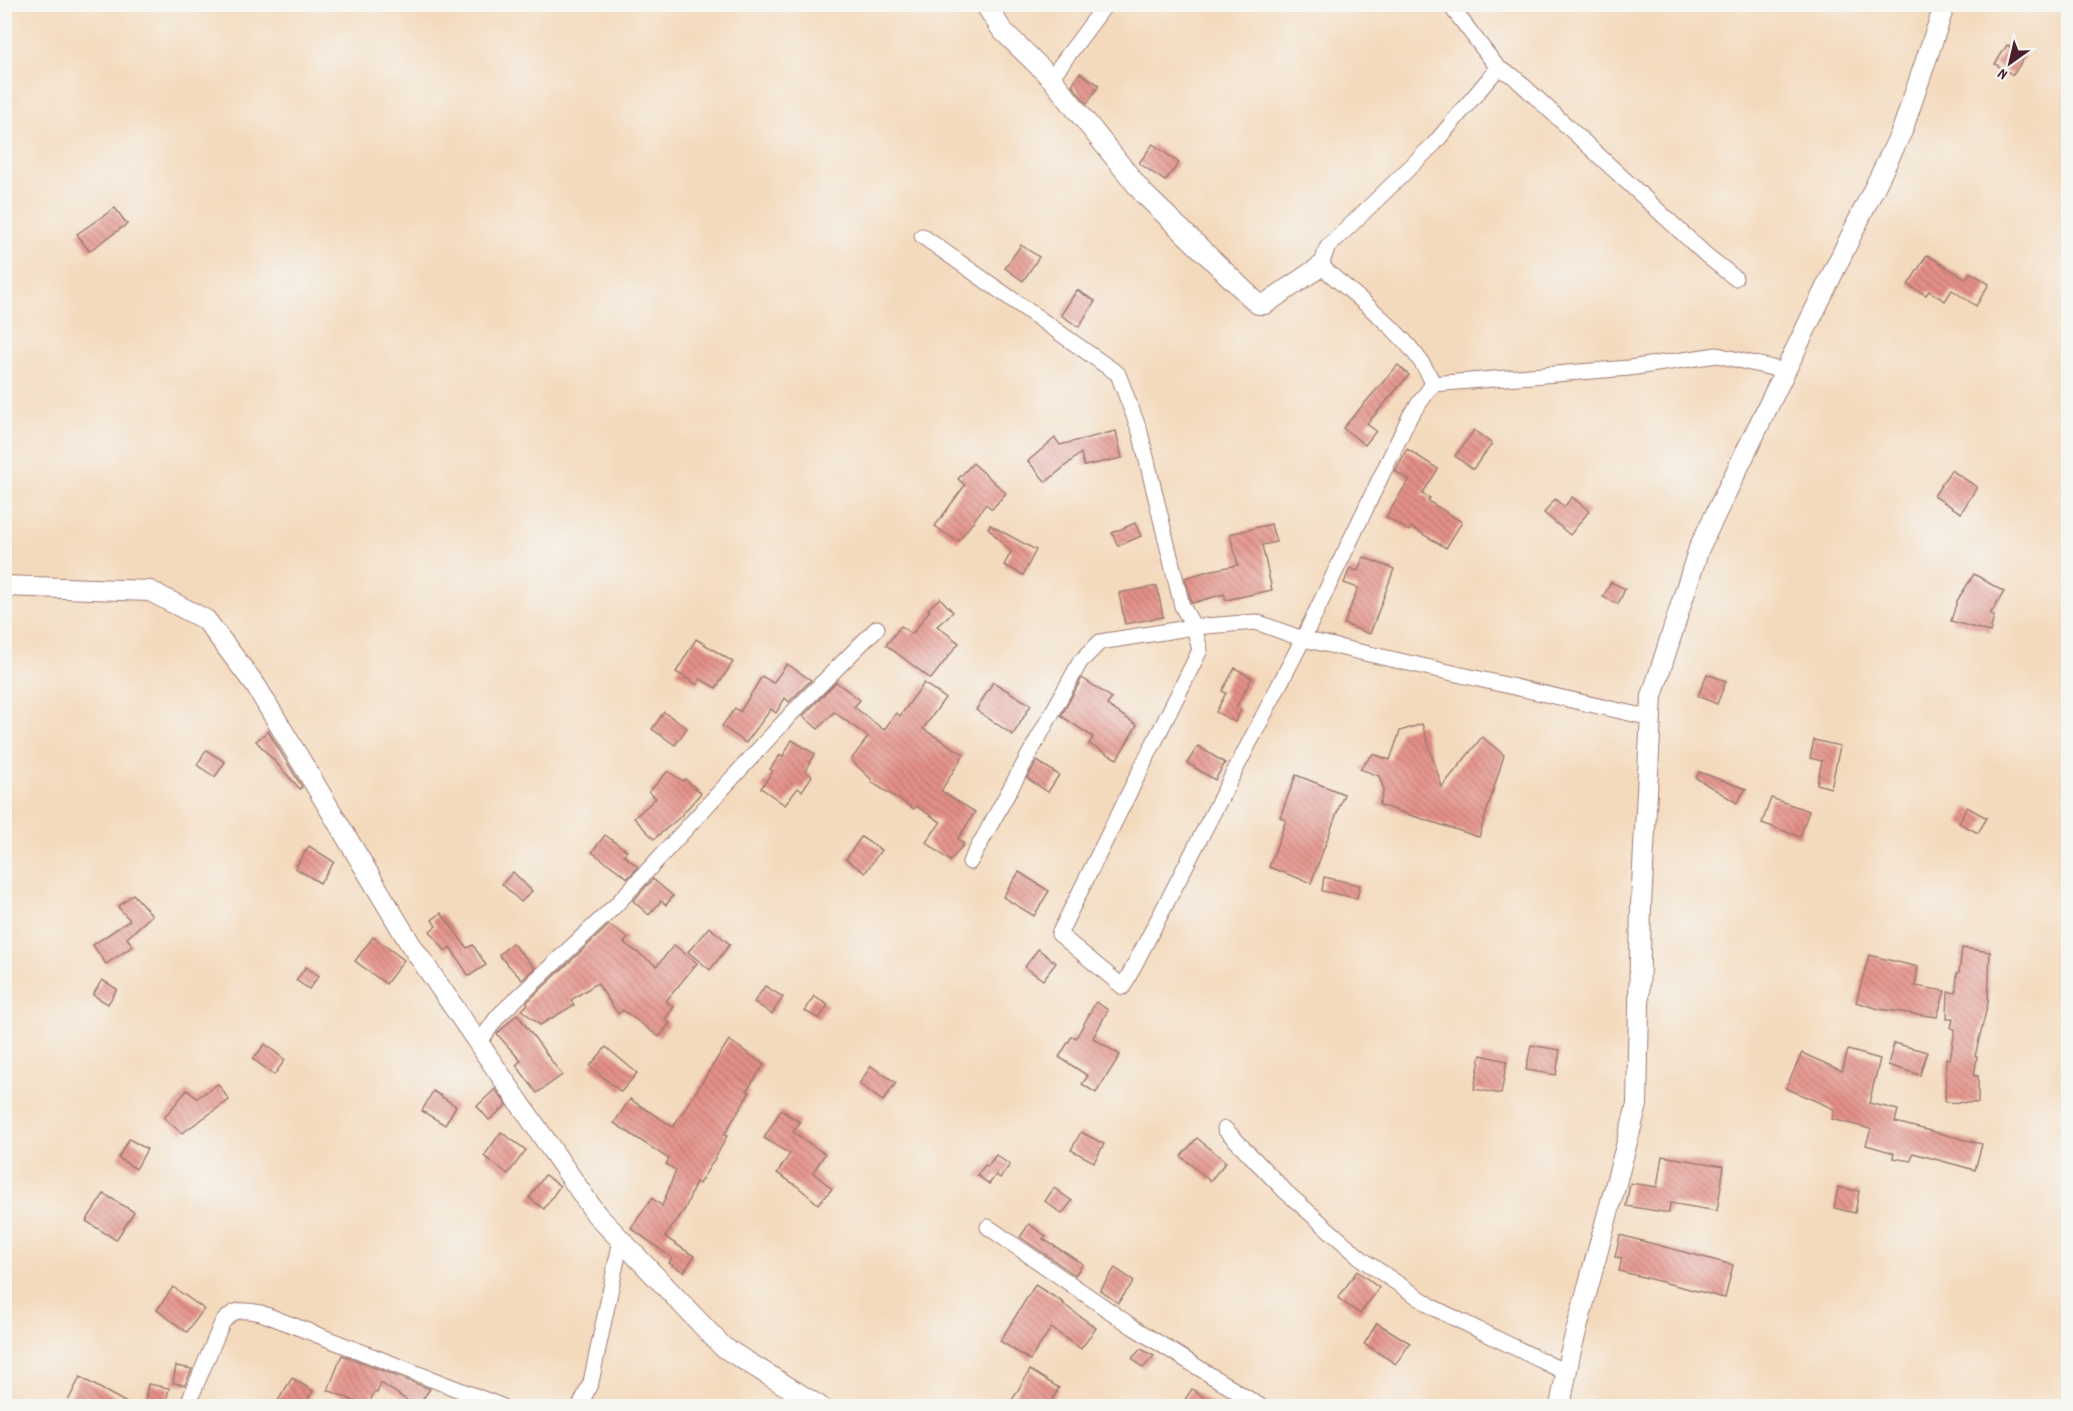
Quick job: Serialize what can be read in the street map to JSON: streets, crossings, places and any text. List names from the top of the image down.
{
  "north": "bottom left"
}
